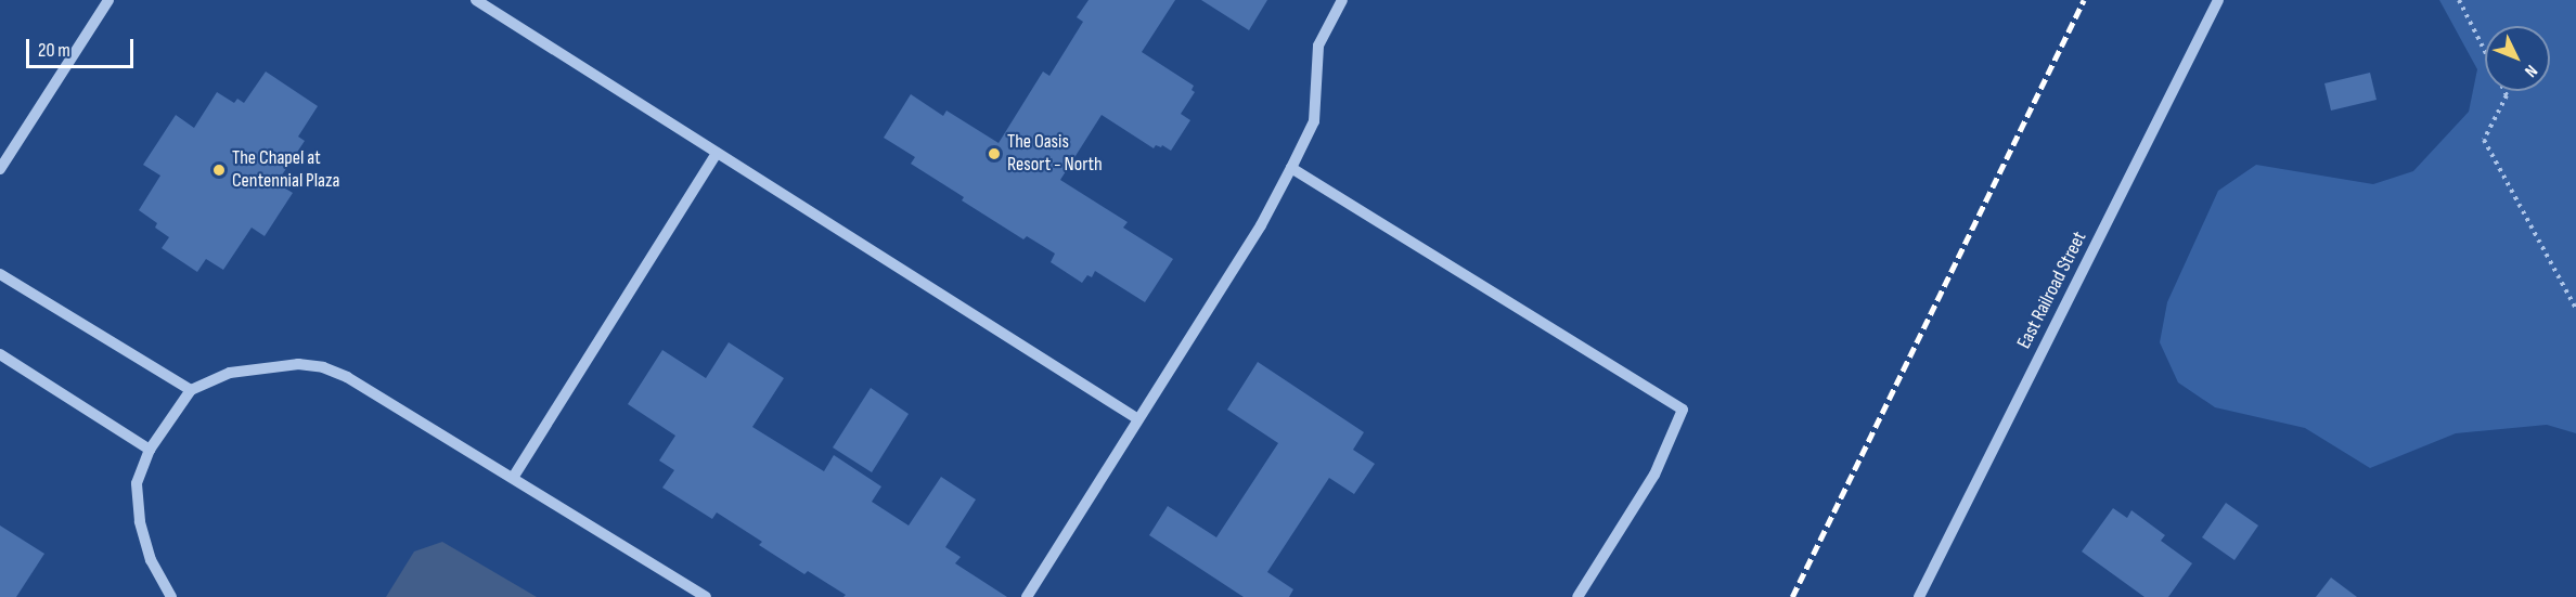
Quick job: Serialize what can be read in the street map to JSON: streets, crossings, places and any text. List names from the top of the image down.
{
  "streets": {
    "street": ["East Railroad Street"]
  },
  "places": ["The Oasis Resort - North", "The Chapel at Centennial Plaza"],
  "scale_bar": "20 m",
  "north": "bottom right"
}
